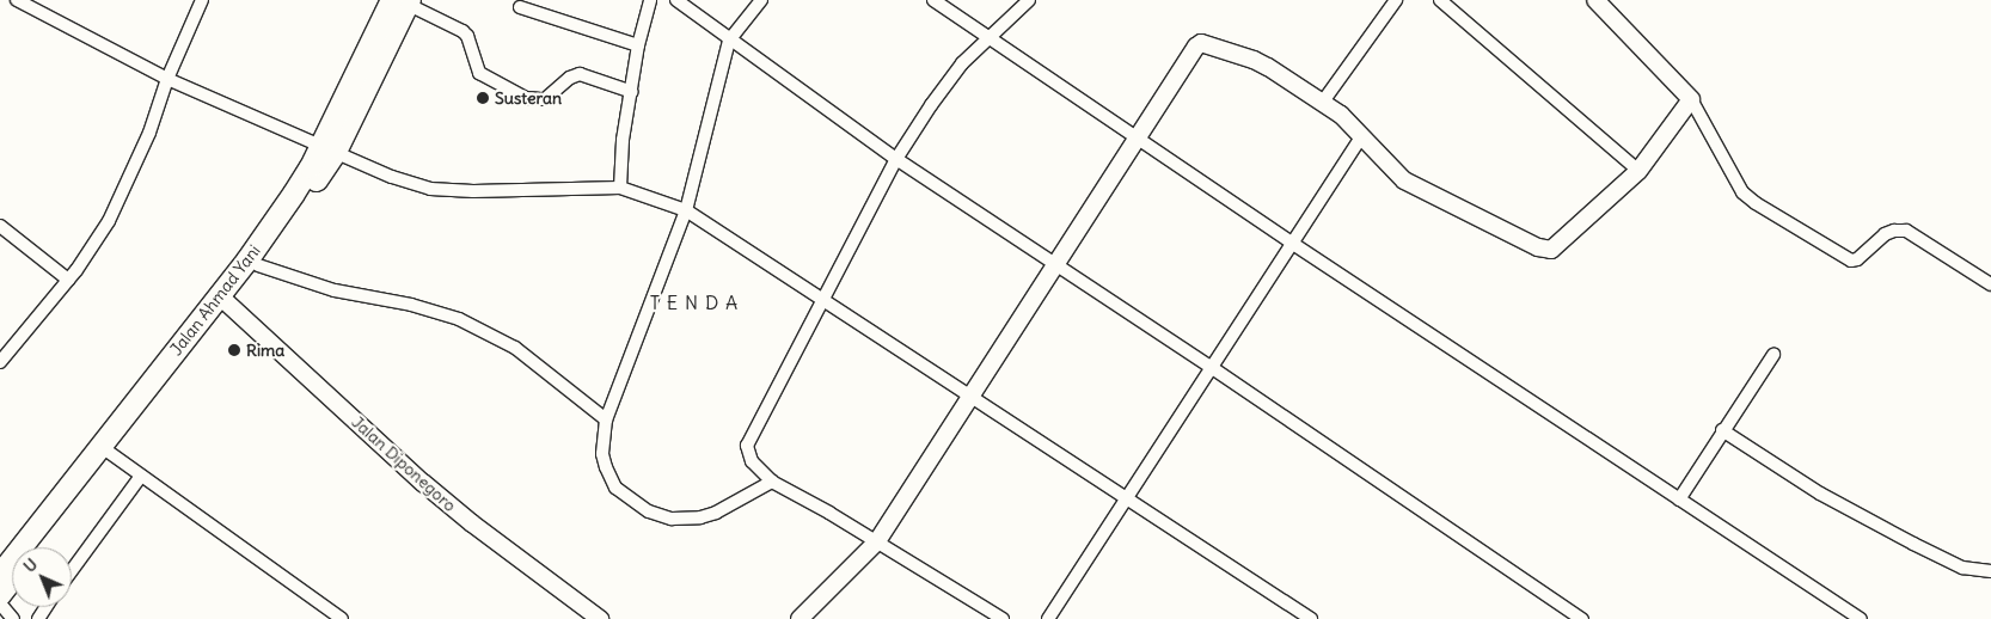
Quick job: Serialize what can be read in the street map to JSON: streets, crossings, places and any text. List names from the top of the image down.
{
  "streets": {
    "highway": ["Jalan Ahmad Yani"],
    "street": ["Jalan Diponegoro"]
  },
  "crossings": [
    ["Jalan Ahmad Yani", "Jalan Diponegoro"]
  ],
  "districts": ["T E N D A"],
  "places": ["Susteran", "Rima"],
  "north": "top left"
}
